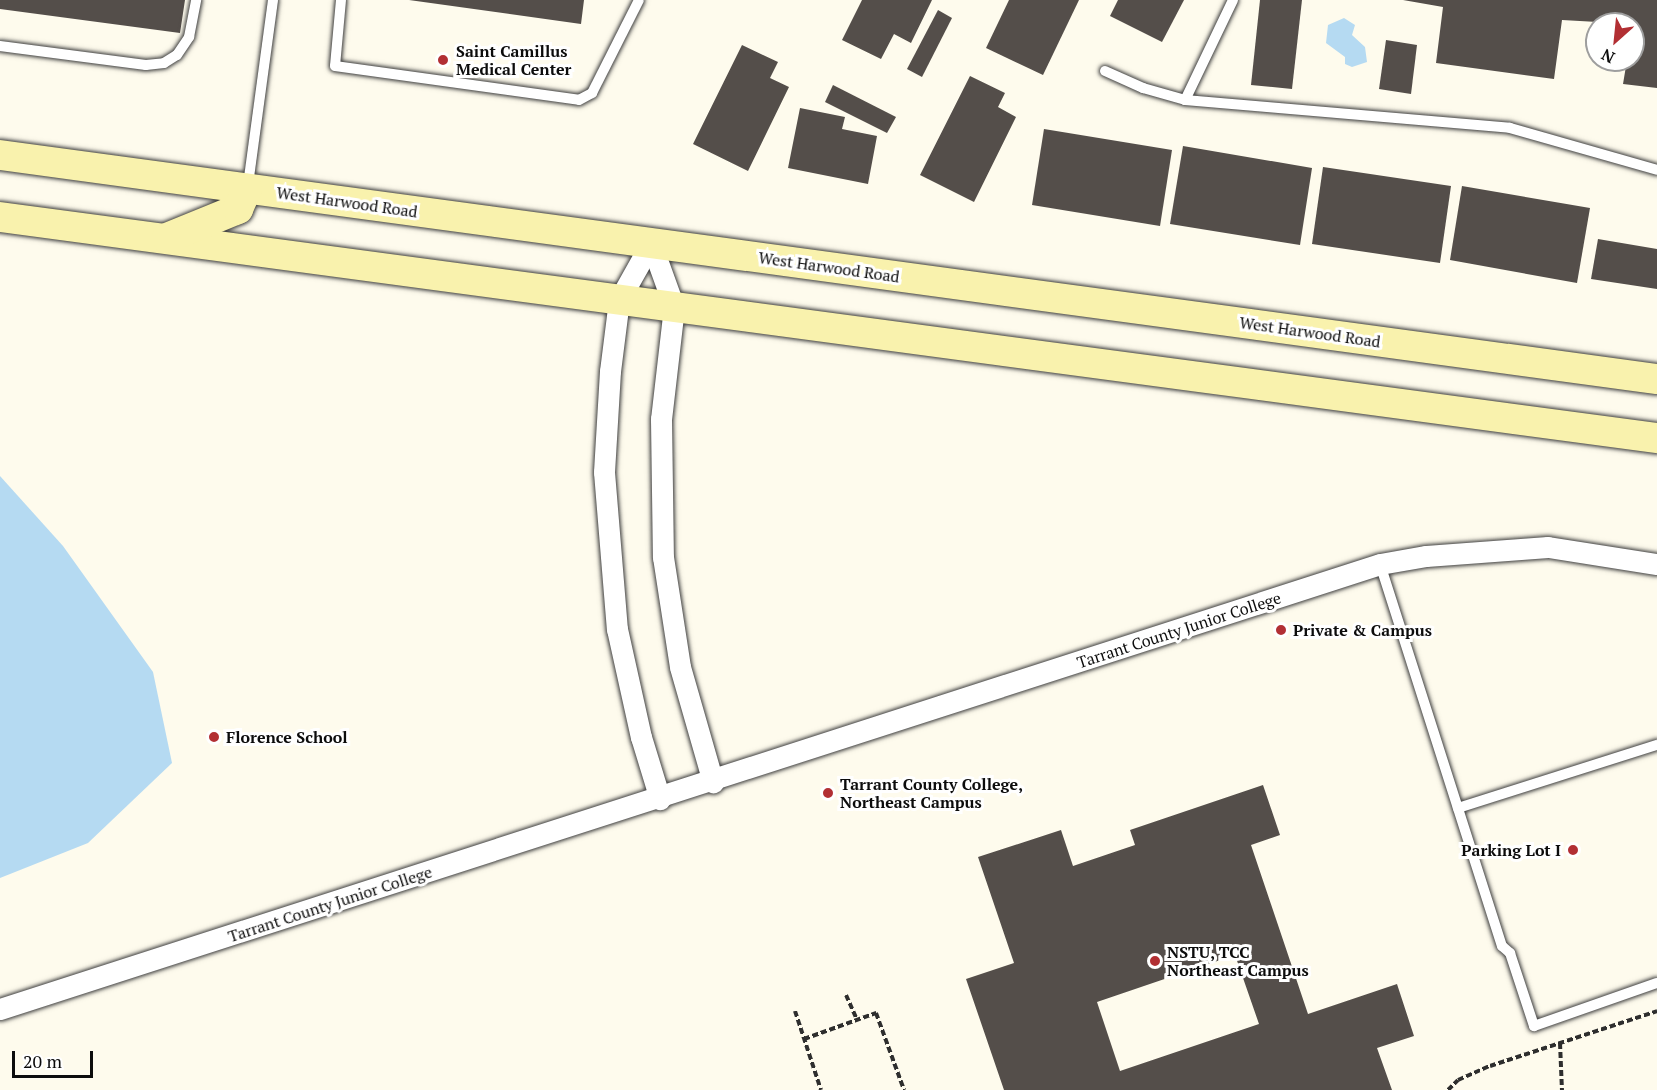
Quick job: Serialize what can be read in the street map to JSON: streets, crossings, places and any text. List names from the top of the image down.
{
  "streets": {
    "main road": ["West Harwood Road"],
    "street": ["Tarrant County Junior College"]
  },
  "places": [
    "Saint Camillus Medical Center",
    "Private & Campus",
    "Florence School",
    "Tarrant County College, Northeast Campus",
    "Parking Lot I",
    "NSTU, TCC Northeast Campus"
  ],
  "scale_bar": "20 m",
  "north": "bottom left"
}
